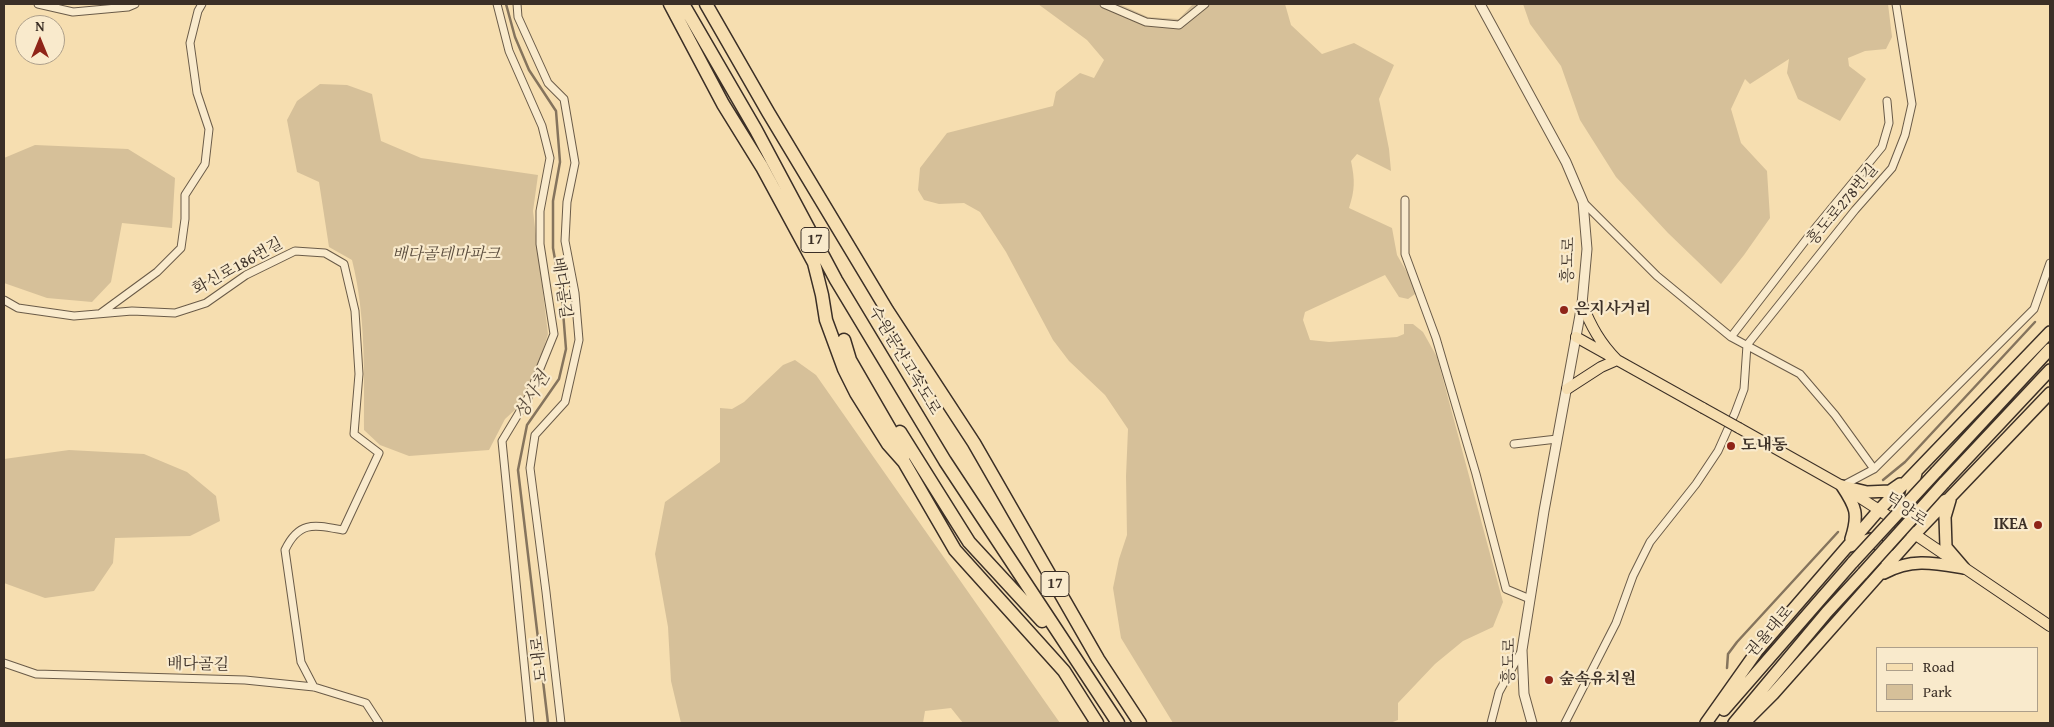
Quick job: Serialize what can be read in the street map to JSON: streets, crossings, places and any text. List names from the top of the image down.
{
  "streets": {
    "highway": ["17", "수원문산고속도로", "권율대로"],
    "main road": ["덕양로"],
    "street": [
      "흥도로278번길",
      "흥도로",
      "화신로186번길",
      "배다골길",
      "도내로"
    ]
  },
  "crossings": [
    ["화신로186번길", "배다골길"]
  ],
  "water": ["성사천"],
  "parks": ["배다골테마파크"],
  "places": [
    "은지사거리",
    "도내동",
    "IKEA",
    "숲속유치원"
  ],
  "legend": ["Road", "Park"],
  "north": "top"
}
